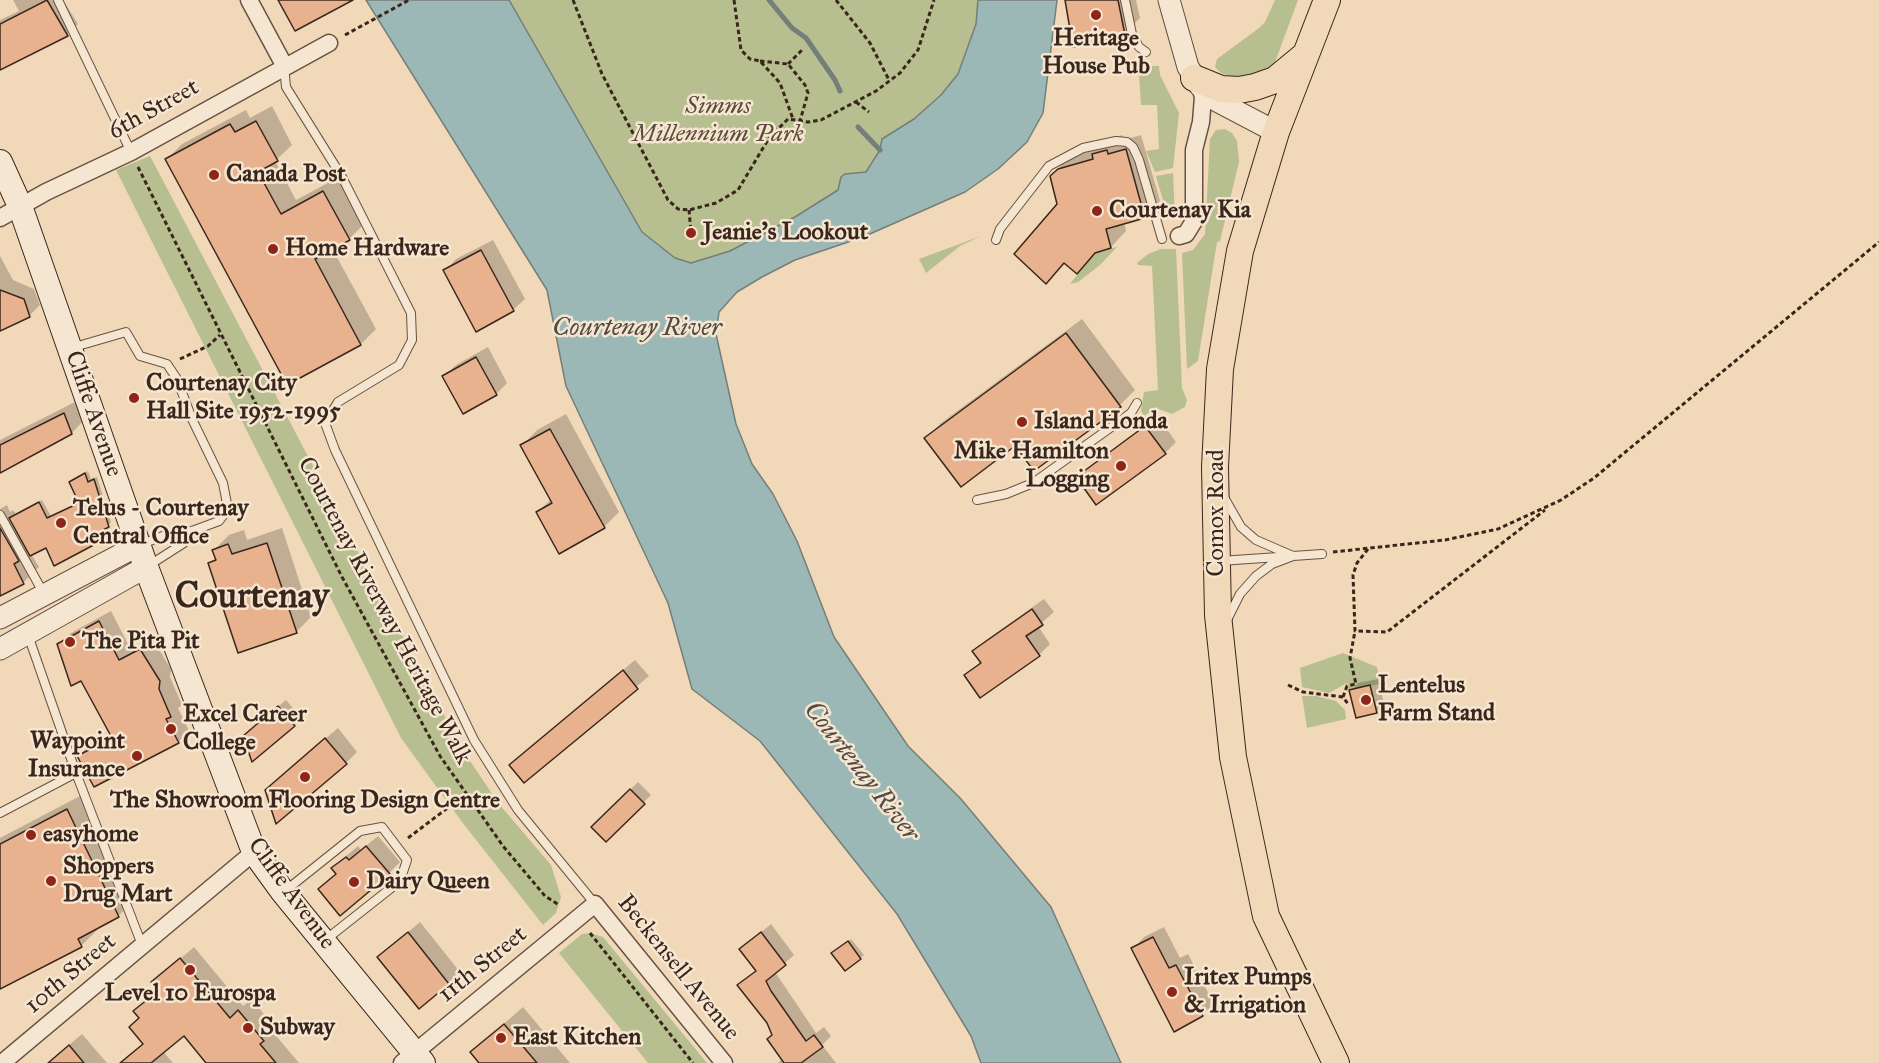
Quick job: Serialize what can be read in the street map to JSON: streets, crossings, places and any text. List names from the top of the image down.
{
  "streets": {
    "main road": ["Cliffe Avenue", "Comox Road"],
    "street": [
      "6th Street",
      "11th Street",
      "Beckensell Avenue",
      "10th Street"
    ],
    "path": ["Courtenay Riverway Heritage Walk"]
  },
  "crossings": [
    ["6th Street", "Cliffe Avenue"],
    ["6th Street", "Courtenay Riverway Heritage Walk"],
    ["Cliffe Avenue", "11th Street"],
    ["Cliffe Avenue", "10th Street"],
    ["11th Street", "Beckensell Avenue"]
  ],
  "districts": ["Courtenay"],
  "water": ["Courtenay River"],
  "parks": ["Simms Millennium Park"],
  "places": [
    "Heritage House Pub",
    "Canada Post",
    "Courtenay Kia",
    "Jeanie's Lookout",
    "Home Hardware",
    "Courtenay City Hall Site 1952-1995",
    "Island Honda",
    "Mike Hamilton Logging",
    "Telus - Courtenay Central Office",
    "The Pita Pit",
    "Lentelus Farm Stand",
    "Excel Career College",
    "Waypoint Insurance",
    "The Showroom Flooring Design Centre",
    "easyhome",
    "Shoppers Drug Mart",
    "Dairy Queen",
    "Level 10 Eurospa",
    "Iritex Pumps & Irrigation",
    "Subway",
    "East Kitchen"
  ]
}
